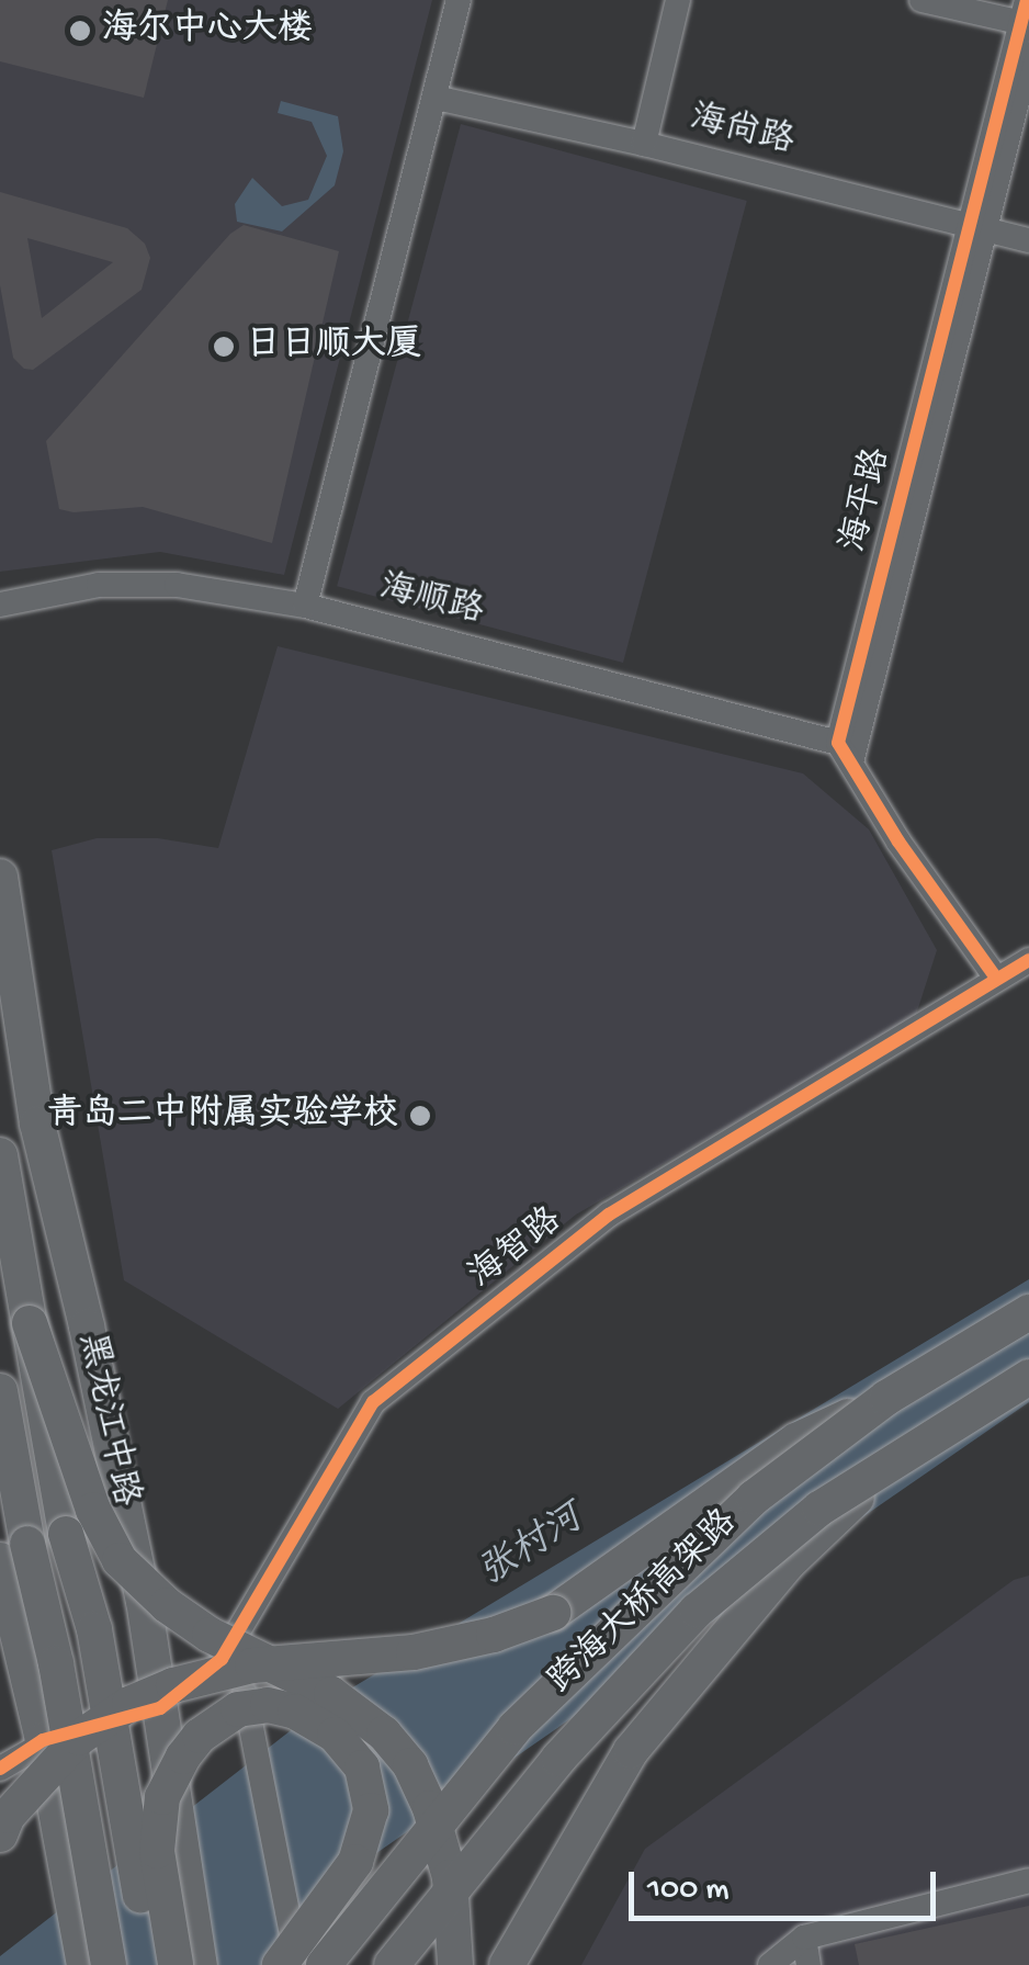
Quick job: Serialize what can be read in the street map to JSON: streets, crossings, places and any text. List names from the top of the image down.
{
  "streets": {
    "highway": ["黑龙江中路", "跨海大桥高架路"],
    "street": [
      "海尚路",
      "海平路",
      "海顺路",
      "海智路"
    ]
  },
  "crossings": [
    ["海尚路", "海平路"],
    ["海平路", "海顺路"],
    ["海智路", "黑龙江中路"]
  ],
  "water": ["张村河"],
  "places": ["海尔中心大楼", "日日顺大厦", "青岛二中附属实验学校"],
  "scale_bar": "100 m"
}
